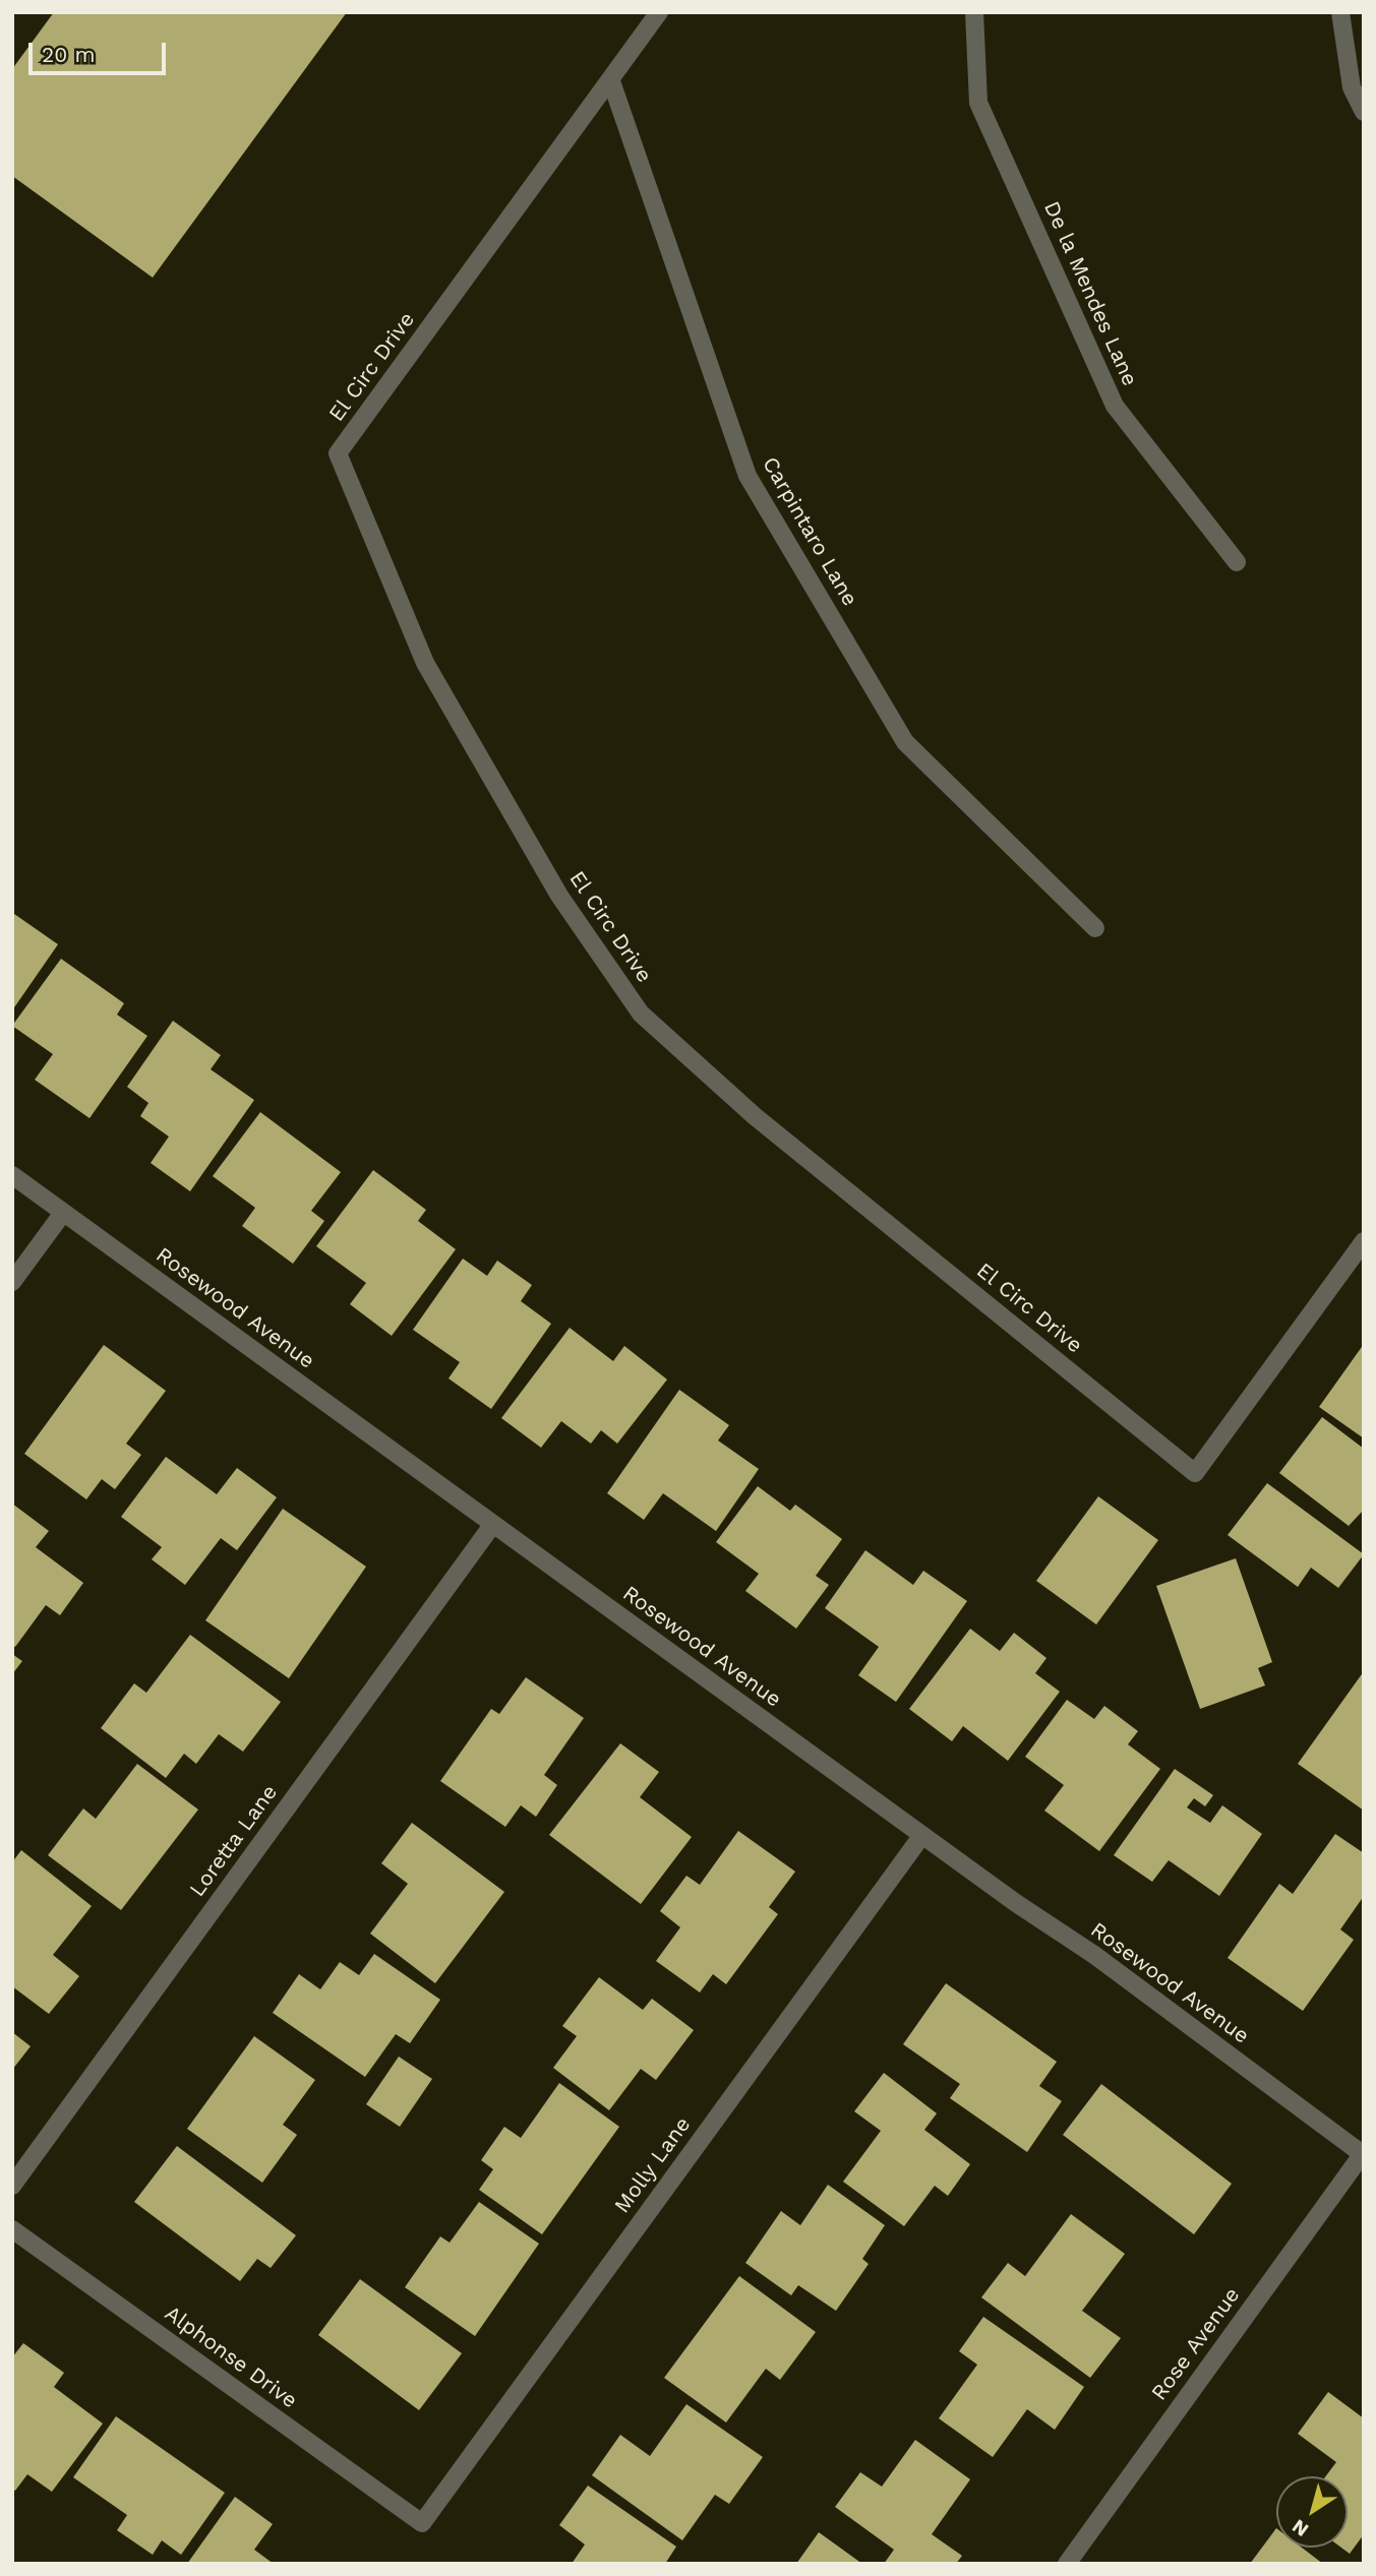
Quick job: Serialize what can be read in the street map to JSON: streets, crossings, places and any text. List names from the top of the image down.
{
  "streets": {
    "street": [
      "De la Mendes Lane",
      "El Circ Drive",
      "Carpintaro Lane",
      "Rosewood Avenue",
      "Loretta Lane",
      "Molly Lane",
      "Rose Avenue",
      "Alphonse Drive"
    ]
  },
  "crossings": [
    ["El Circ Drive", "Carpintaro Lane"],
    ["Rosewood Avenue", "Loretta Lane"],
    ["Rosewood Avenue", "Molly Lane"],
    ["Rosewood Avenue", "Rose Avenue"],
    ["Molly Lane", "Alphonse Drive"]
  ],
  "scale_bar": "20 m",
  "north": "bottom left"
}
